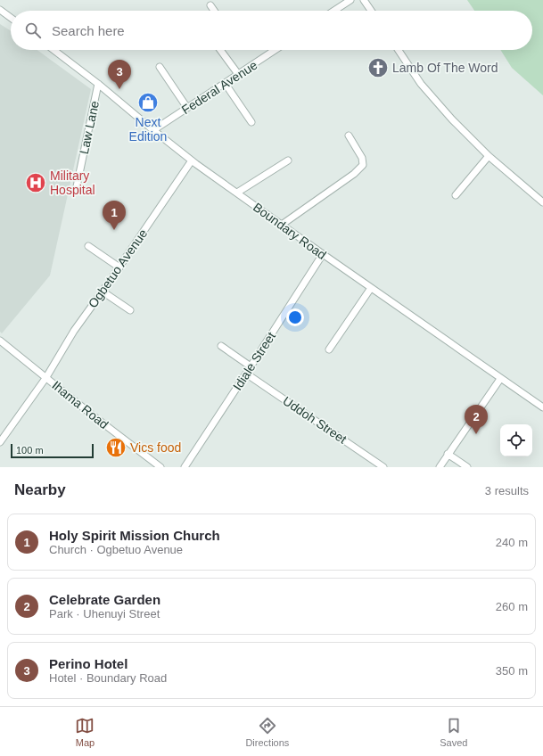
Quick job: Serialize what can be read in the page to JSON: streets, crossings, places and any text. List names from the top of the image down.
{
  "streets": {
    "street": [
      "Federal Avenue",
      "Law Lane",
      "Boundary Road",
      "Ogbetuo Avenue",
      "Idiale Street",
      "Ihama Road",
      "Uddoh Street"
    ]
  },
  "crossings": [
    ["Federal Avenue", "Boundary Road"],
    ["Law Lane", "Boundary Road"],
    ["Boundary Road", "Ogbetuo Avenue"],
    ["Boundary Road", "Idiale Street"],
    ["Ogbetuo Avenue", "Ihama Road"],
    ["Idiale Street", "Uddoh Street"]
  ],
  "places": {
    "church": ["Lamb Of The Word"],
    "shop": ["Next Edition"],
    "hospital": ["Military Hospital"],
    "restaurant": ["Vics food"]
  },
  "scale_bar": "100 m",
  "page": {
    "search": "Search here",
    "pins": ["3", "1", "2"],
    "scale": "100 m",
    "heading": ["Nearby", "3 results"],
    "list": [
      {
        "mark": "1",
        "name": "Holy Spirit Mission Church",
        "note": "Church · Ogbetuo Avenue",
        "value": "240 m"
      },
      {
        "mark": "2",
        "name": "Celebrate Garden",
        "note": "Park · Uhenuyi Street",
        "value": "260 m"
      },
      {
        "mark": "3",
        "name": "Perino Hotel",
        "note": "Hotel · Boundary Road",
        "value": "350 m"
      }
    ],
    "nav": ["Map", "Directions", "Saved"]
  }
}
